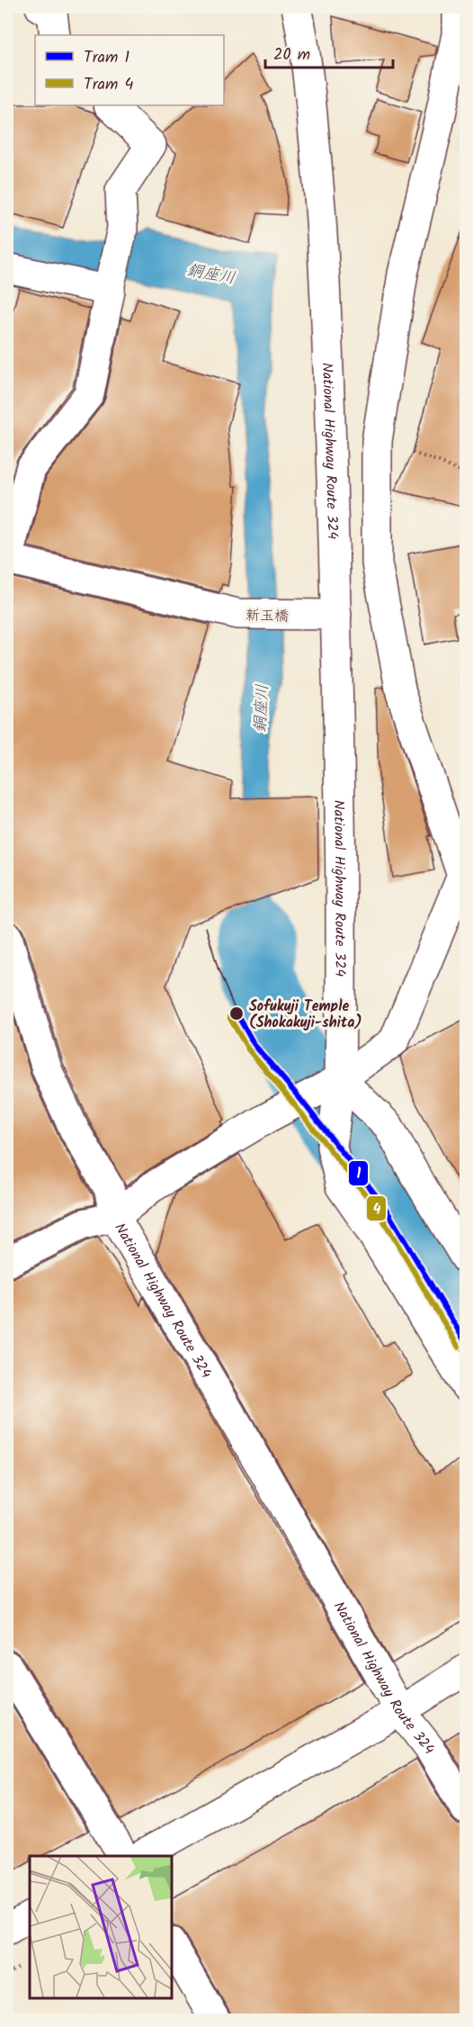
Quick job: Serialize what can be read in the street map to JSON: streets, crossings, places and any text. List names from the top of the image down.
{
  "streets": {
    "main road": ["National Highway Route 324", "新玉橋"]
  },
  "crossings": [
    ["National Highway Route 324", "新玉橋"]
  ],
  "water": ["銅座川"],
  "places": ["Sofukuji Temple (Shokakuji-shita)"],
  "lines": ["tram line 1", "tram line 4"],
  "legend": ["Tram 1", "Tram 4"],
  "scale_bar": "20 m"
}
